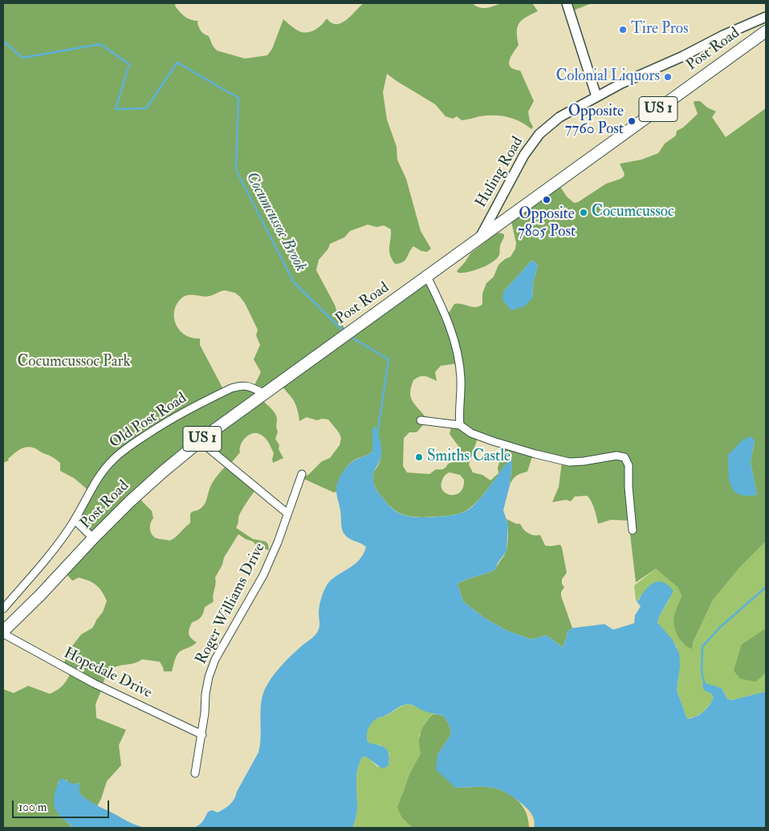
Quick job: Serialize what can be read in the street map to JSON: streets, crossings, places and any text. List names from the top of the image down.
{
  "streets": {
    "main road": ["Post Road", "US 1"],
    "street": [
      "Huling Road",
      "Old Post Road",
      "Roger Williams Drive",
      "Hopedale Drive"
    ]
  },
  "crossings": [
    ["Post Road", "Huling Road"],
    ["Post Road", "Old Post Road"],
    ["Post Road", "Hopedale Drive"],
    ["Roger Williams Drive", "Hopedale Drive"]
  ],
  "water": ["Cocumcussoc Brook"],
  "parks": ["Cocumcussoc Park"],
  "places": [
    "Tire Pros",
    "Colonial Liquors",
    "Opposite 7760 Post",
    "Opposite 7805 Post",
    "Cocumcussoc",
    "Smiths Castle"
  ],
  "scale_bar": "100 m"
}
